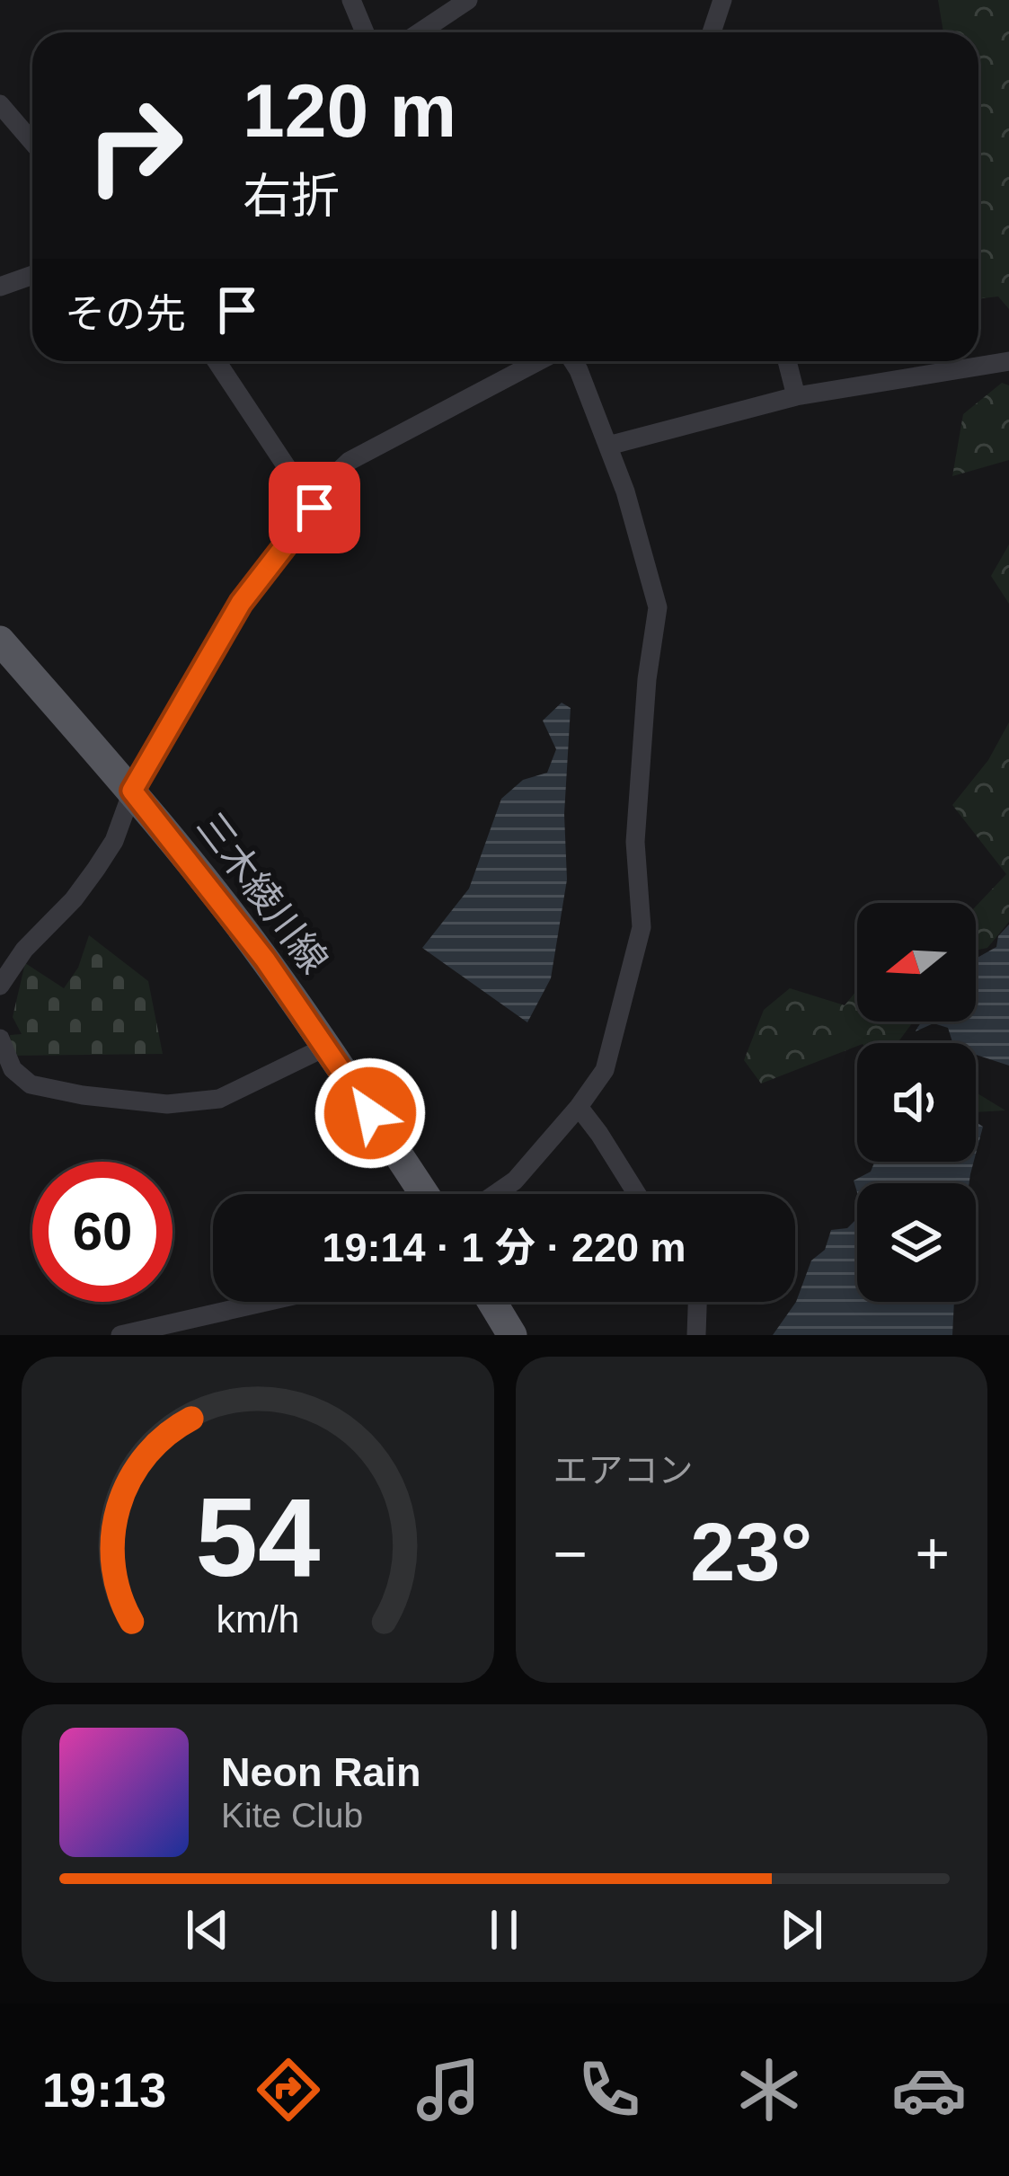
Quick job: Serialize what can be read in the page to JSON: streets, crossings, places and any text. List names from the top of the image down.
{
  "streets": {
    "main road": ["三木綾川線"]
  },
  "north": "left",
  "page": {
    "turn": ["120 m", "右折"],
    "then": "その先",
    "limit": "60",
    "trip": "19:14 · 1 分 · 220 m",
    "tile": "エアコン",
    "heat": ["−", "23°", "+"],
    "song": ["Neon Rain", "Kite Club"],
    "tabs": "19:13",
    "gauge": ["54", "km/h"]
  }
}
